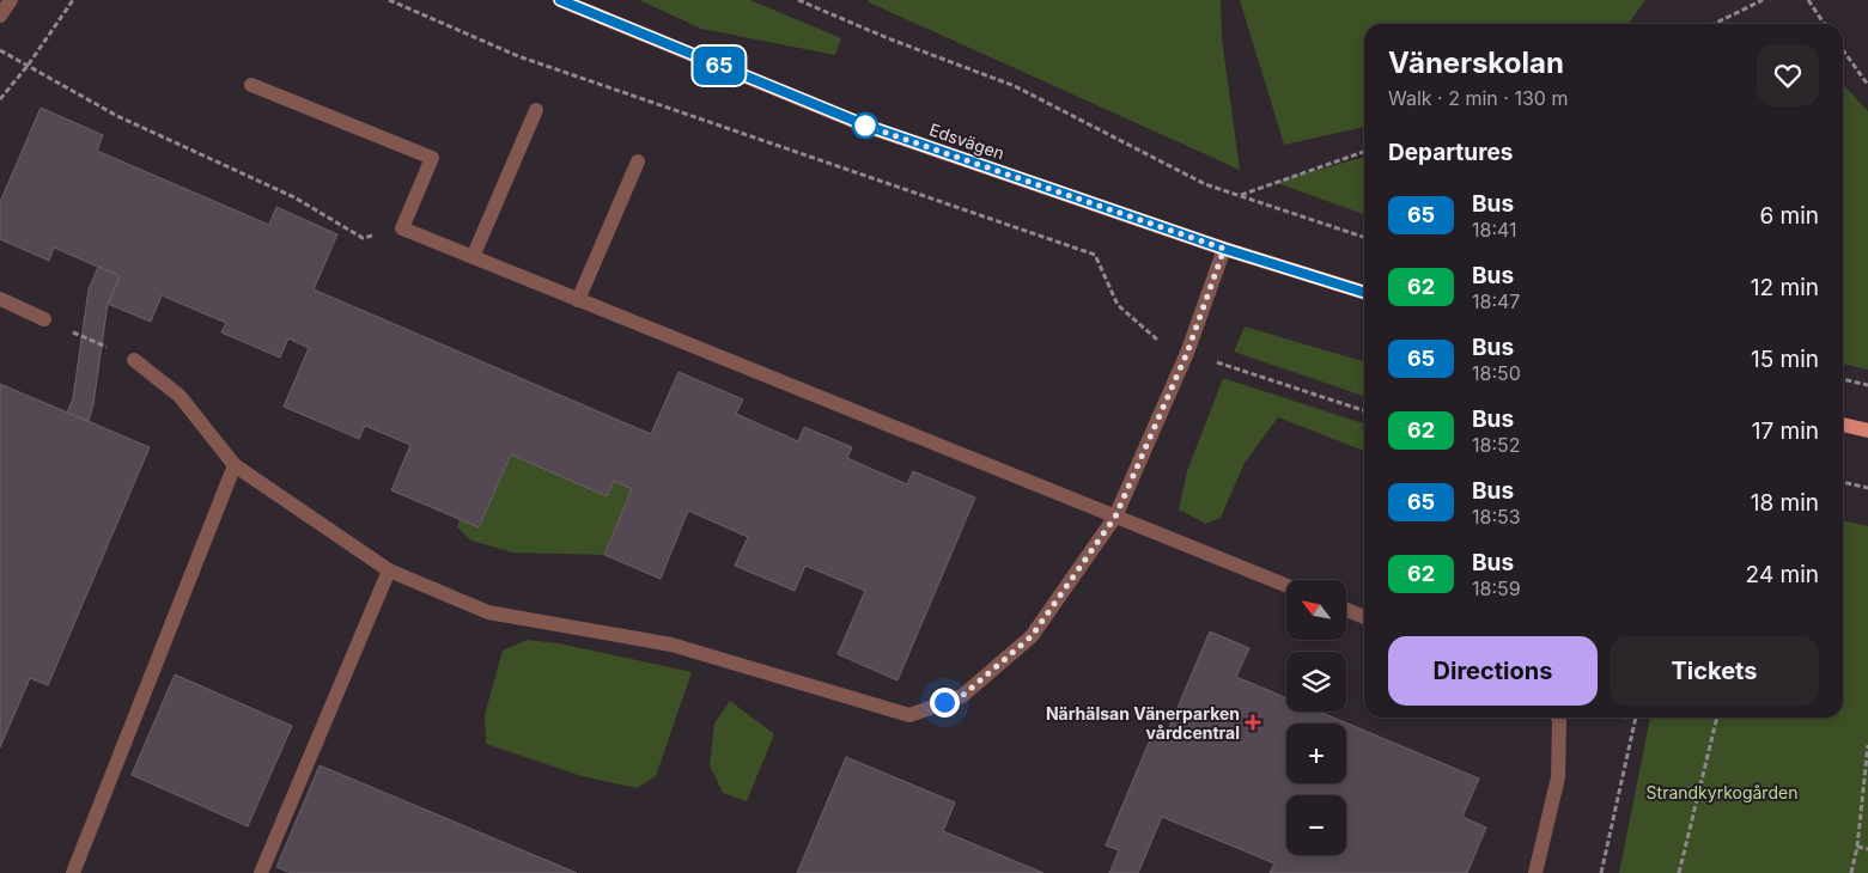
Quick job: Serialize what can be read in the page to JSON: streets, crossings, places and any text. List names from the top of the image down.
{
  "streets": {
    "main road": ["Edsvägen"]
  },
  "parks": ["Strandkyrkogården"],
  "places": {
    "health": ["Närhälsan Vänerparken vårdcentral"]
  },
  "lines": ["bus line 65"],
  "north": "top left",
  "page": {
    "on_map": "65",
    "heading": [
      ["Vänerskolan", "Walk · 2 min · 130 m"],
      "Departures"
    ],
    "list": [
      {
        "mark": "65",
        "name": "Bus",
        "note": "18:41",
        "value": "6 min"
      },
      {
        "mark": "62",
        "name": "Bus",
        "note": "18:47",
        "value": "12 min"
      },
      {
        "mark": "65",
        "name": "Bus",
        "note": "18:50",
        "value": "15 min"
      },
      {
        "mark": "62",
        "name": "Bus",
        "note": "18:52",
        "value": "17 min"
      },
      {
        "mark": "65",
        "name": "Bus",
        "note": "18:53",
        "value": "18 min"
      },
      {
        "mark": "62",
        "name": "Bus",
        "note": "18:59",
        "value": "24 min"
      }
    ],
    "map_buttons": ["+", "−"],
    "buttons": ["Directions", "Tickets"]
  }
}
